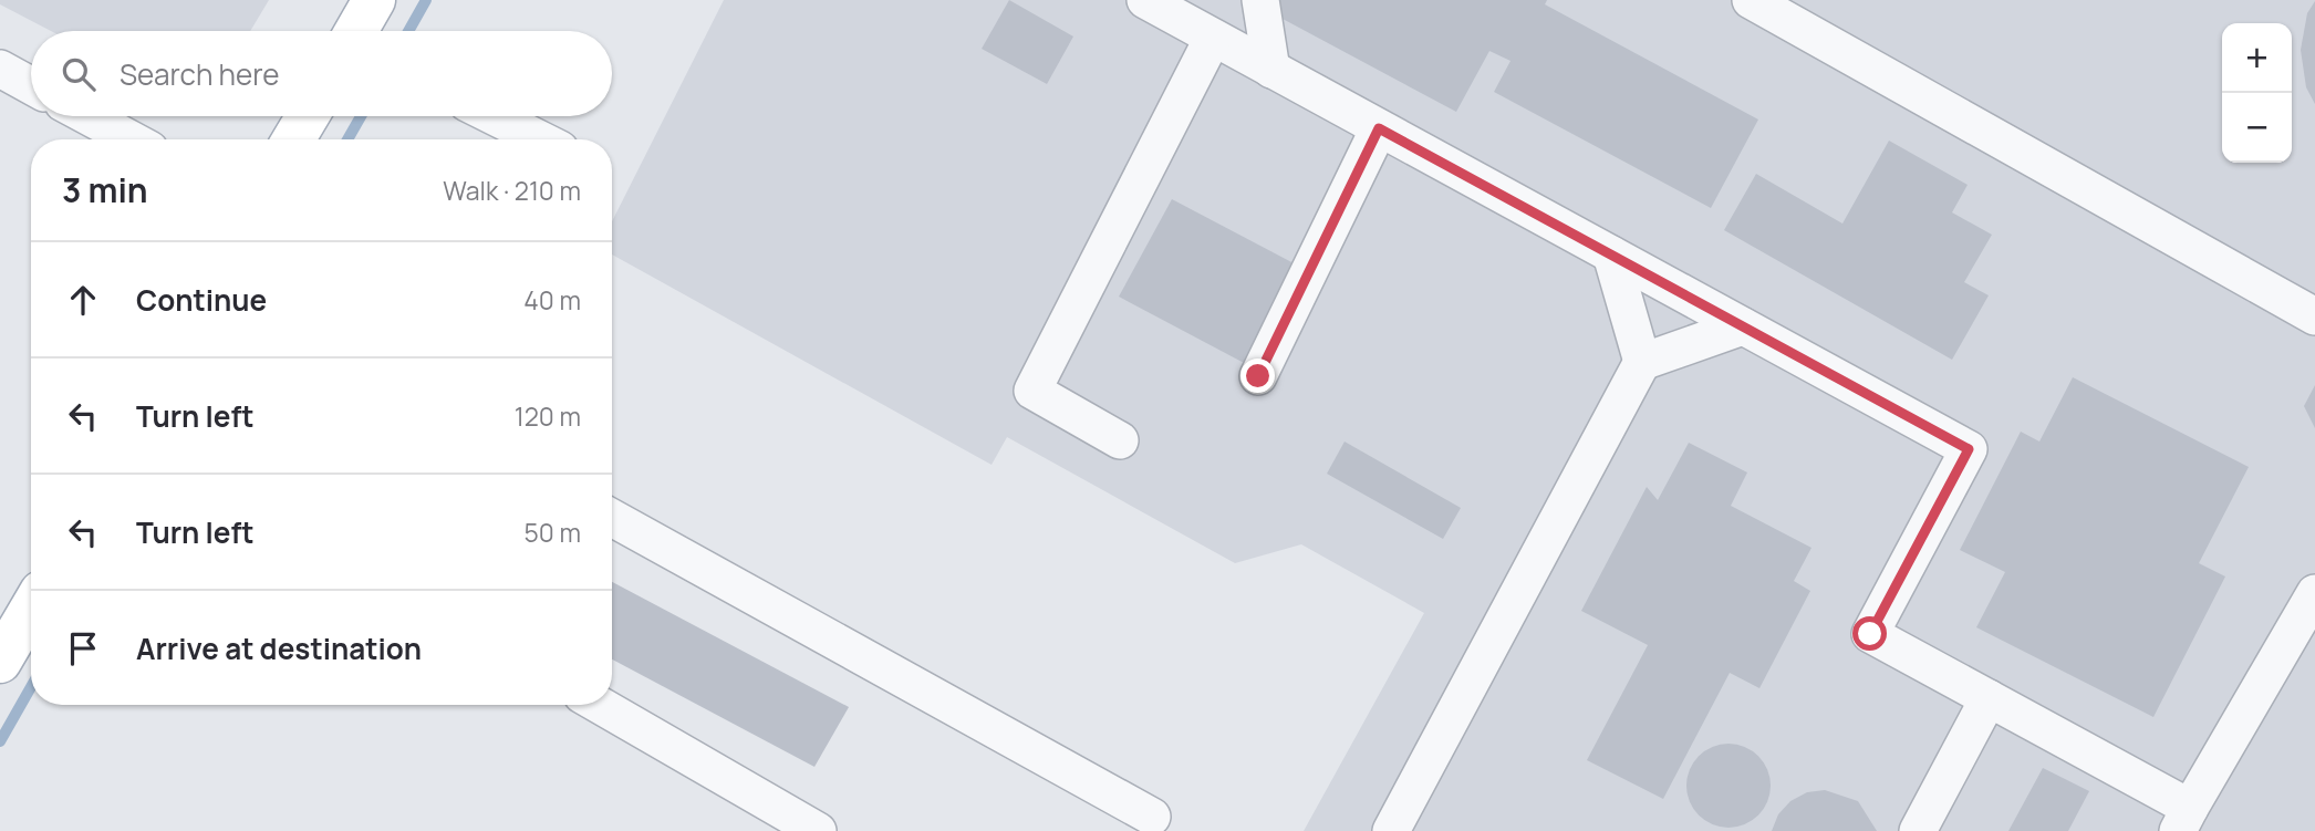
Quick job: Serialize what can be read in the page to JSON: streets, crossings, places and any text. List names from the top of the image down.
{
  "page": {
    "map_buttons": ["+", "−"],
    "search": "Search here",
    "heading": ["3 min", "Walk · 210 m"],
    "list": [
      ["Continue", "40 m"],
      ["Turn left", "120 m"],
      ["Turn left", "50 m"],
      "Arrive at destination"
    ]
  }
}
